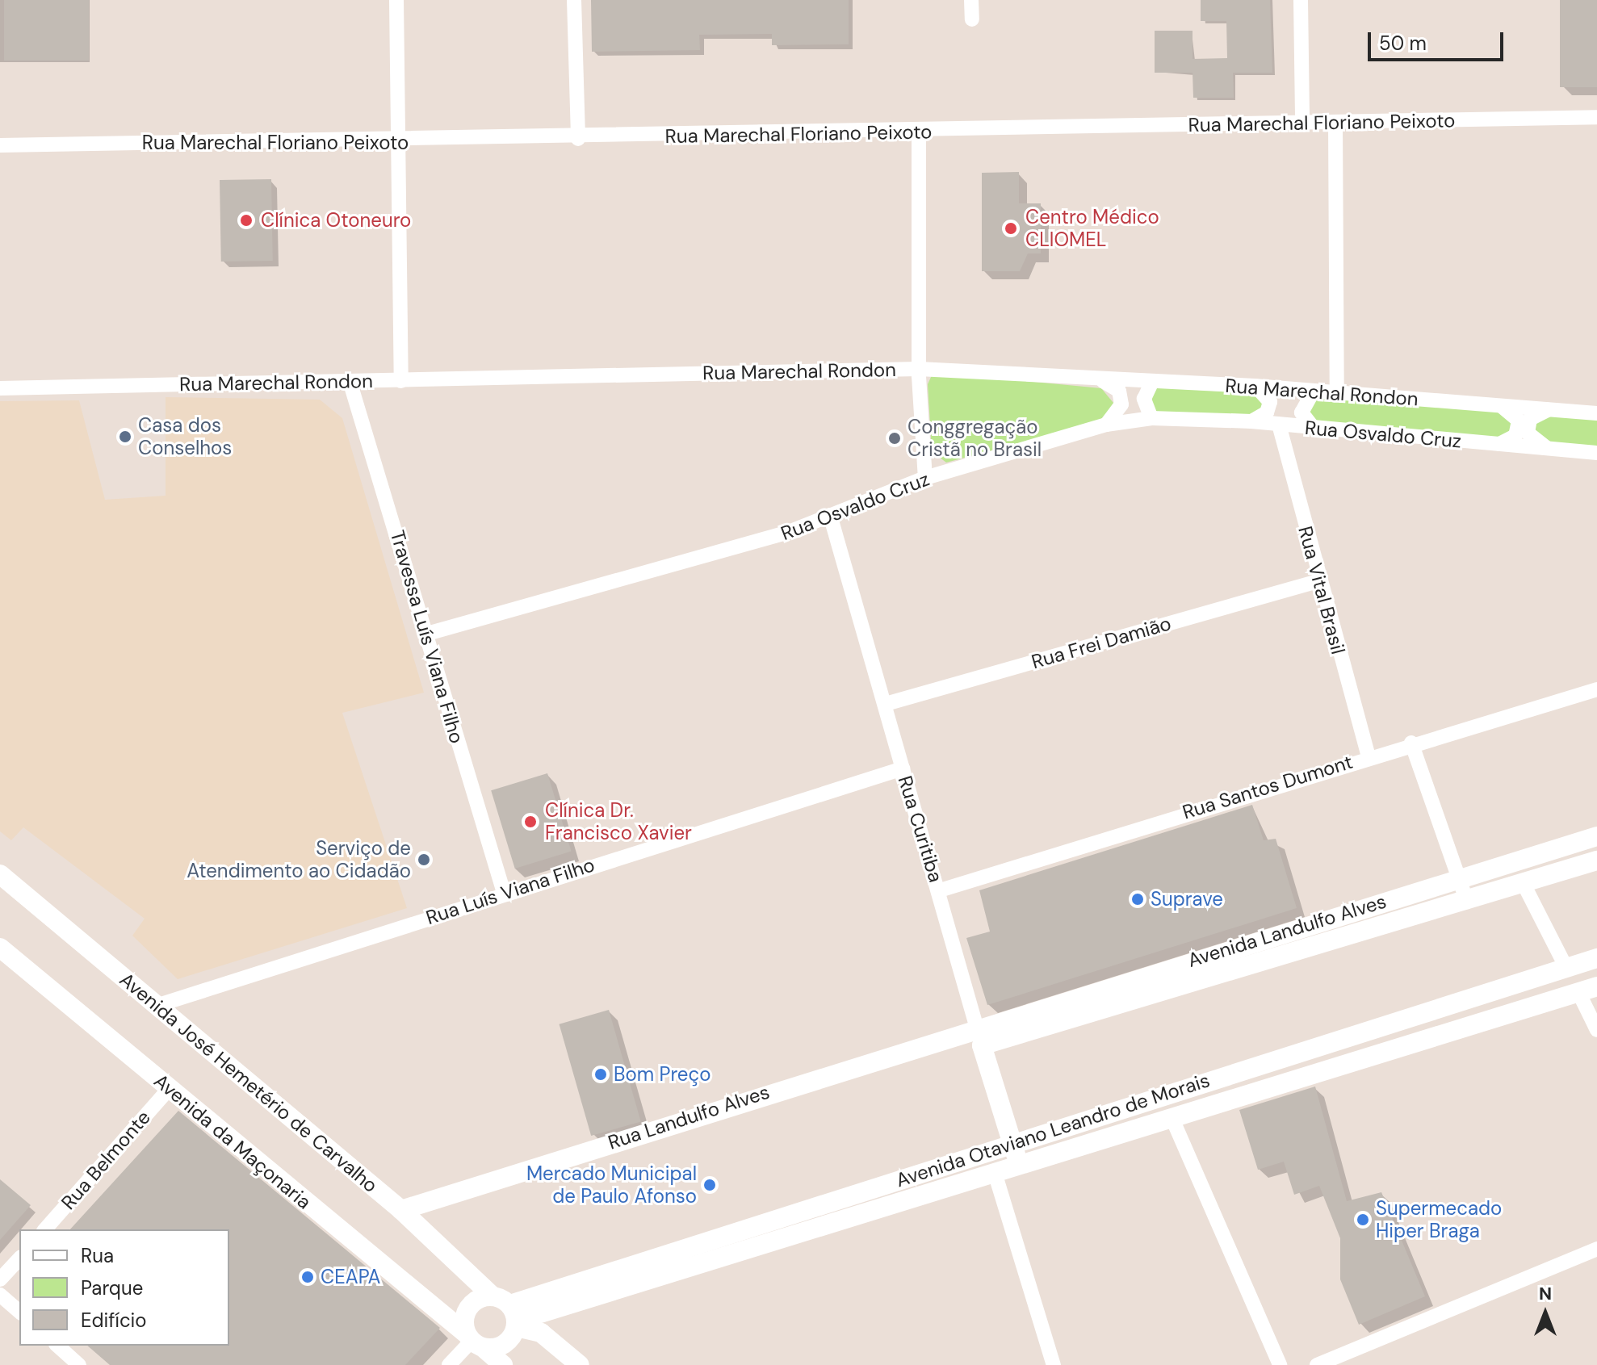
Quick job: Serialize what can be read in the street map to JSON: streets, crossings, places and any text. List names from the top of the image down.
{
  "streets": {
    "street": [
      "Rua Marechal Floriano Peixoto",
      "Rua Marechal Rondon",
      "Rua Osvaldo Cruz",
      "Rua Vital Brasil",
      "Travessa Luís Viana Filho",
      "Rua Frei Damião",
      "Rua Santos Dumont",
      "Rua Curitiba",
      "Rua Luís Viana Filho",
      "Avenida Landulfo Alves",
      "Avenida José Hemetério de Carvalho",
      "Rua Landulfo Alves",
      "Avenida Otaviano Leandro de Morais",
      "Avenida da Maçonaria",
      "Rua Belmonte"
    ]
  },
  "crossings": [
    ["Rua Marechal Rondon", "Travessa Luís Viana Filho"],
    ["Rua Osvaldo Cruz", "Rua Vital Brasil"],
    ["Rua Osvaldo Cruz", "Travessa Luís Viana Filho"],
    ["Rua Osvaldo Cruz", "Rua Curitiba"],
    ["Rua Vital Brasil", "Rua Frei Damião"],
    ["Rua Vital Brasil", "Rua Santos Dumont"],
    ["Travessa Luís Viana Filho", "Rua Luís Viana Filho"],
    ["Rua Frei Damião", "Rua Curitiba"],
    ["Rua Santos Dumont", "Rua Curitiba"],
    ["Rua Curitiba", "Rua Luís Viana Filho"],
    ["Rua Curitiba", "Avenida Landulfo Alves"],
    ["Rua Curitiba", "Rua Landulfo Alves"],
    ["Rua Curitiba", "Avenida Otaviano Leandro de Morais"],
    ["Rua Luís Viana Filho", "Avenida José Hemetério de Carvalho"],
    ["Avenida Landulfo Alves", "Rua Landulfo Alves"],
    ["Avenida José Hemetério de Carvalho", "Rua Landulfo Alves"],
    ["Avenida José Hemetério de Carvalho", "Avenida Otaviano Leandro de Morais"],
    ["Avenida da Maçonaria", "Rua Belmonte"]
  ],
  "places": [
    "Clínica Otoneuro",
    "Centro Médico CLIOMEL",
    "Casa dos Conselhos",
    "Conggregação Cristã no Brasil",
    "Clínica Dr. Francisco Xavier",
    "Serviço de Atendimento ao Cidadão",
    "Suprave",
    "Bom Preço",
    "Mercado Municipal de Paulo Afonso",
    "Supermecado Hiper Braga",
    "CEAPA"
  ],
  "legend": ["Rua", "Parque", "Edifício"],
  "scale_bar": "50 m",
  "north": "top"
}
